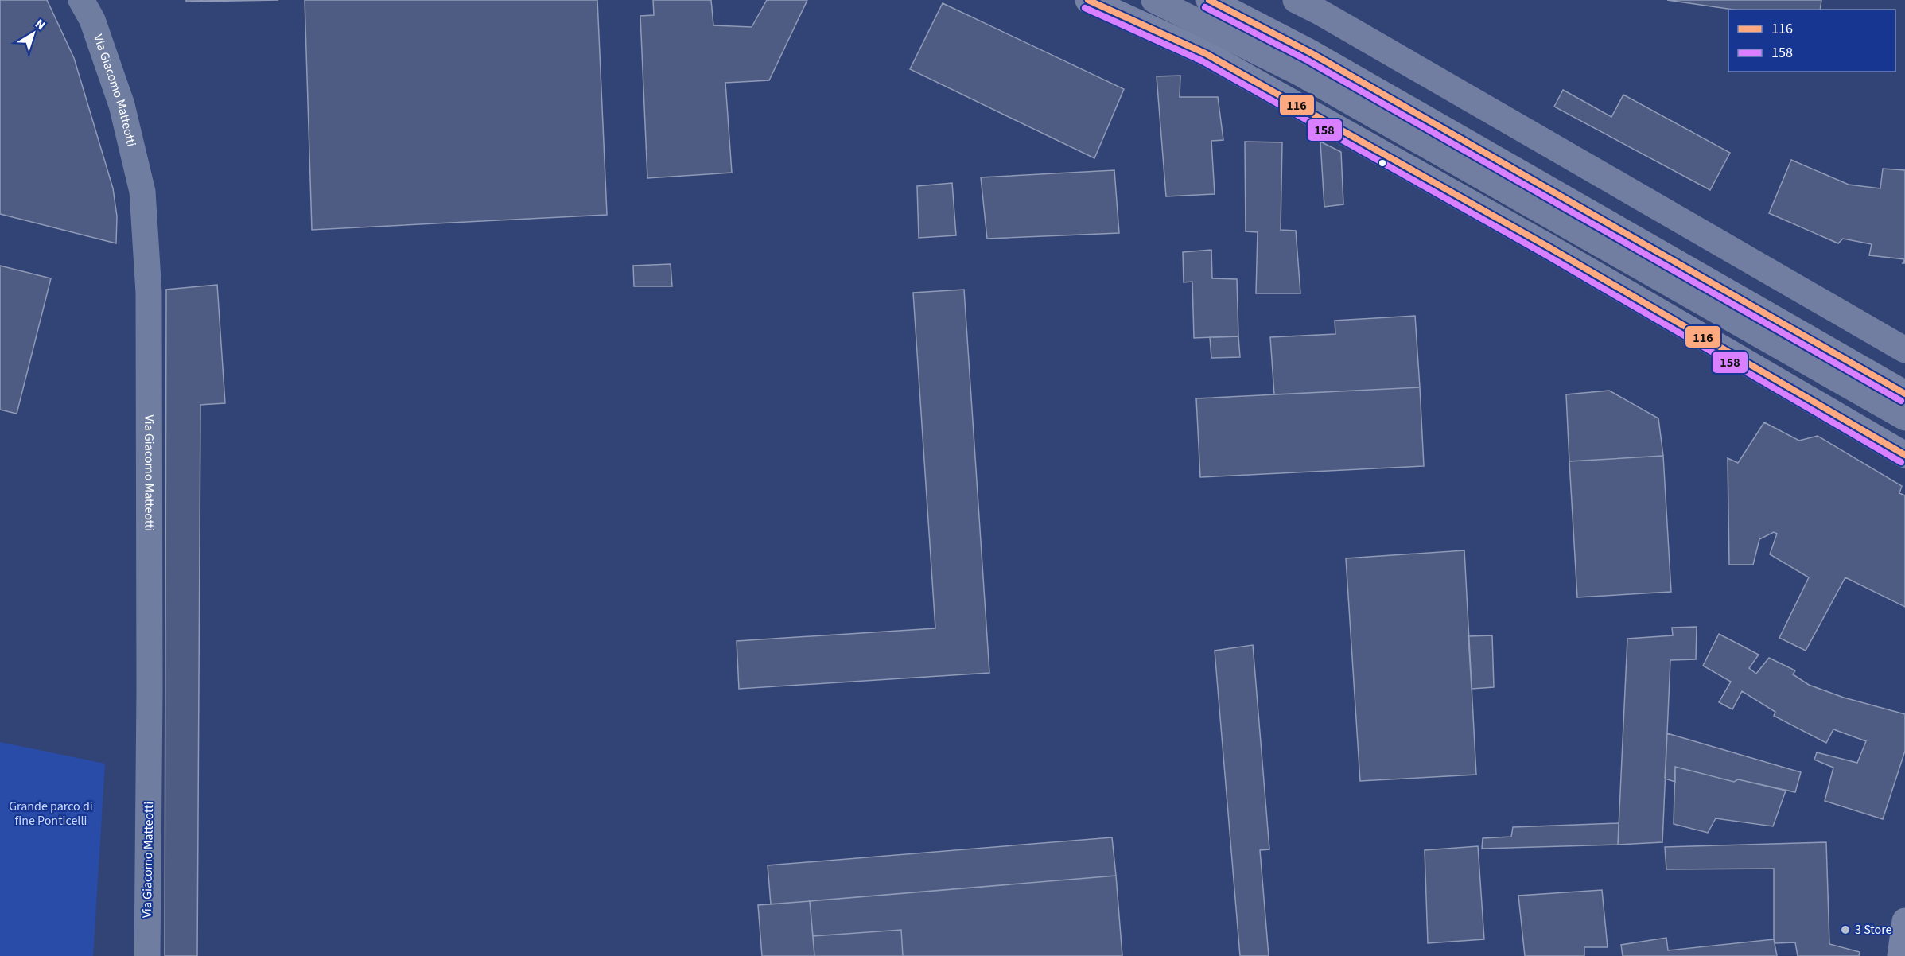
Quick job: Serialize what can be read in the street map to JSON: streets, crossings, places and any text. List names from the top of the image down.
{
  "streets": {
    "street": ["Via Giacomo Matteotti"]
  },
  "parks": ["Grande parco di fine Ponticelli"],
  "places": ["3 Store"],
  "lines": ["transit line 116", "transit line 158"],
  "legend": ["116", "158"],
  "north": "top right"
}
